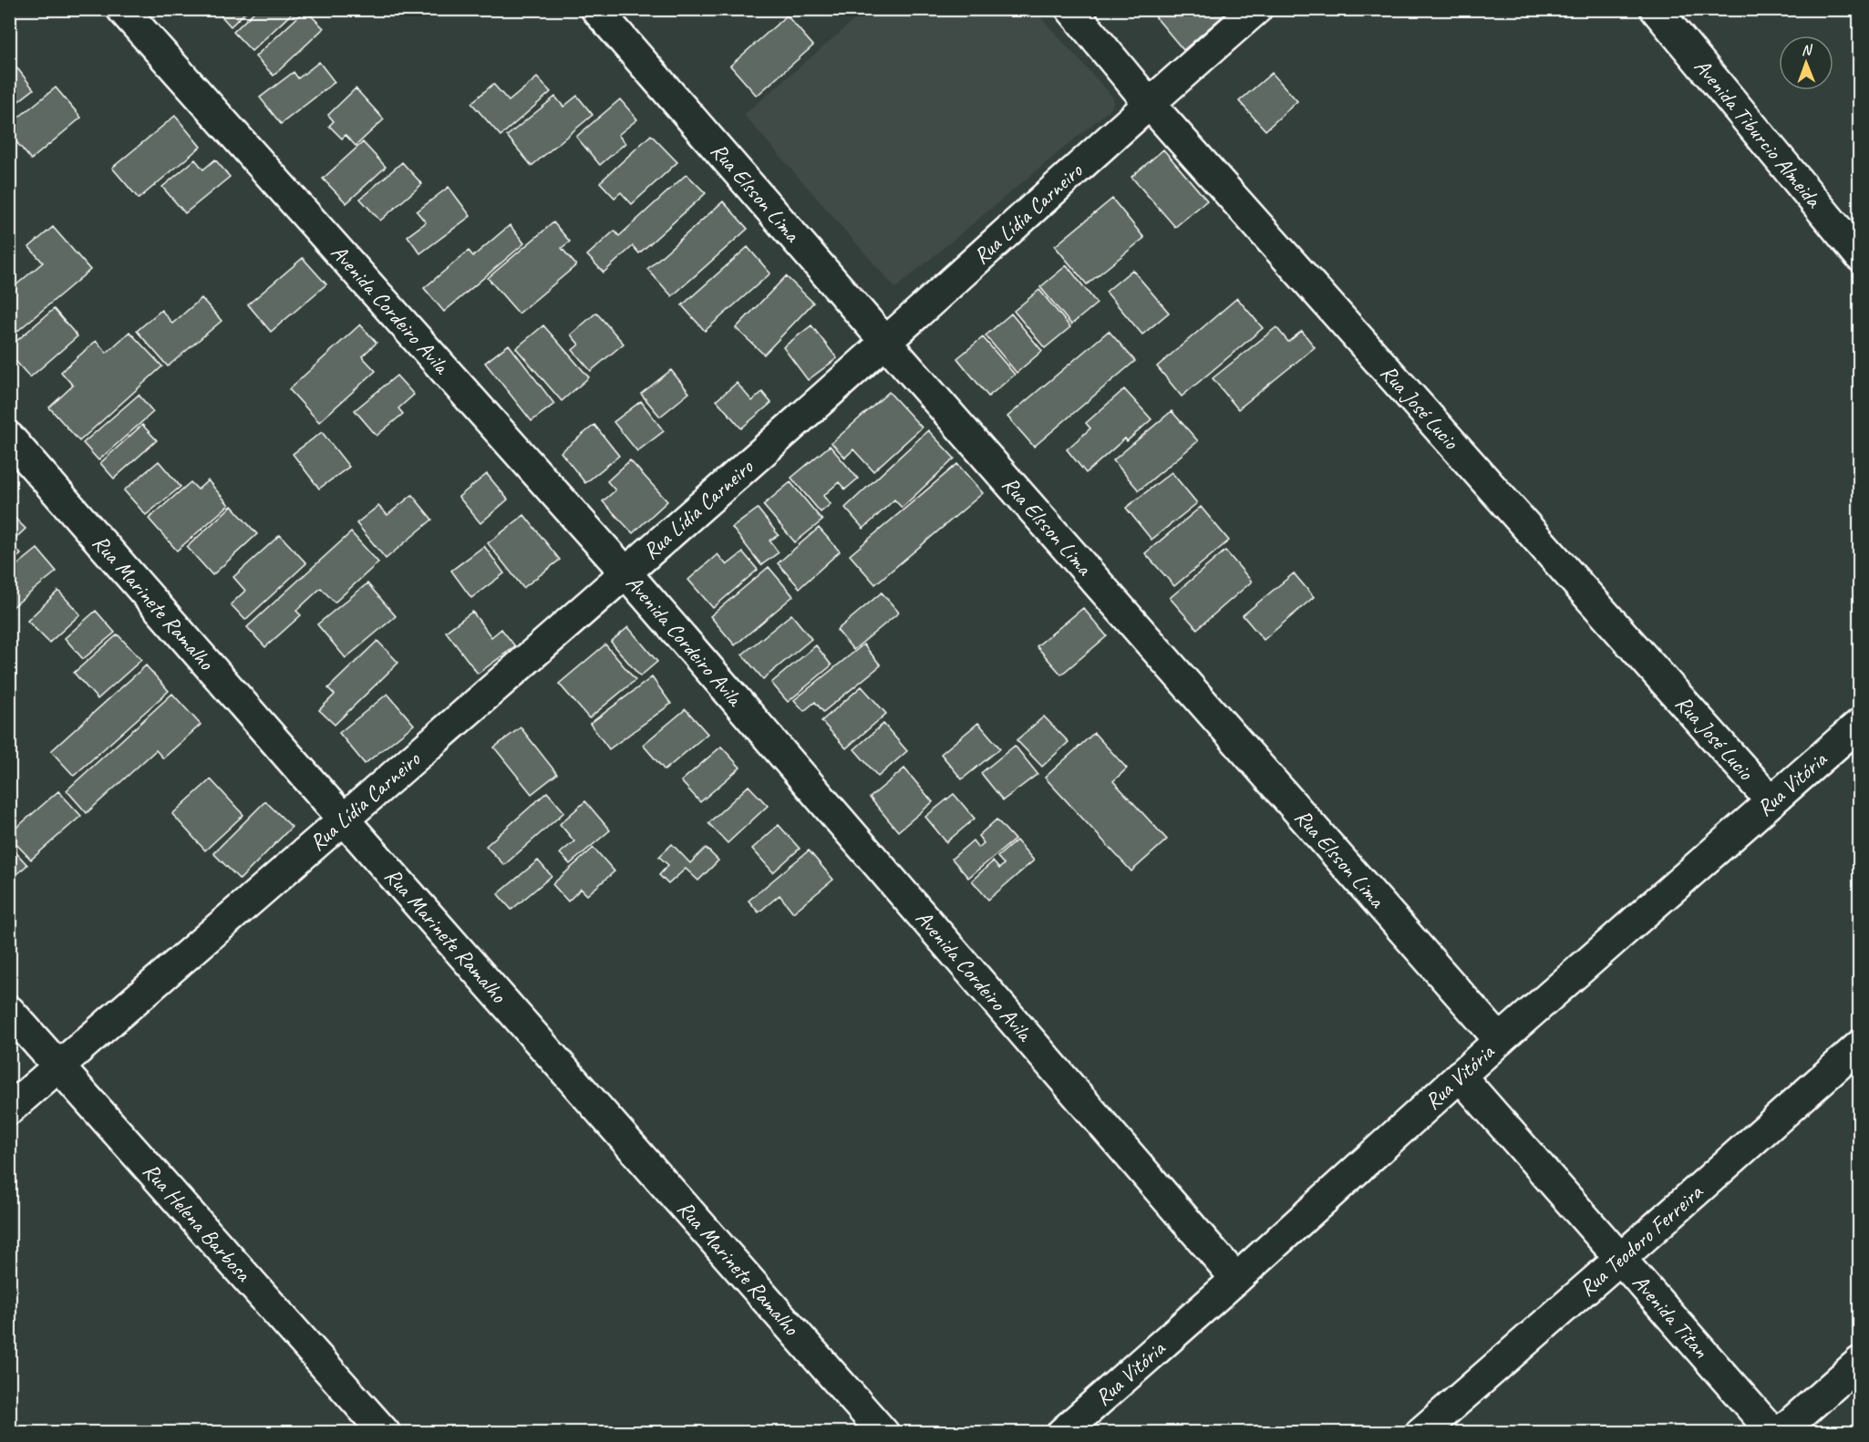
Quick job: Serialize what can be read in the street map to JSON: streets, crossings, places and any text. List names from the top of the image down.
{
  "streets": {
    "street": [
      "Avenida Tiburcio Almeida",
      "Rua Elsson Lima",
      "Rua Lídia Carneiro",
      "Avenida Cordeiro Avila",
      "Rua José Lucio",
      "Rua Marinete Ramalho",
      "Rua Vitória",
      "Rua Helena Barbosa",
      "Rua Teodoro Ferreira",
      "Avenida Titan"
    ]
  },
  "crossings": [
    ["Rua Elsson Lima", "Rua Lídia Carneiro"],
    ["Rua Elsson Lima", "Rua Vitória"],
    ["Rua Lídia Carneiro", "Avenida Cordeiro Avila"],
    ["Rua Lídia Carneiro", "Rua José Lucio"],
    ["Rua Lídia Carneiro", "Rua Marinete Ramalho"],
    ["Rua Lídia Carneiro", "Rua Helena Barbosa"],
    ["Avenida Cordeiro Avila", "Rua Vitória"],
    ["Rua José Lucio", "Rua Vitória"],
    ["Rua Vitória", "Avenida Titan"],
    ["Rua Teodoro Ferreira", "Avenida Titan"]
  ],
  "north": "top"
}
